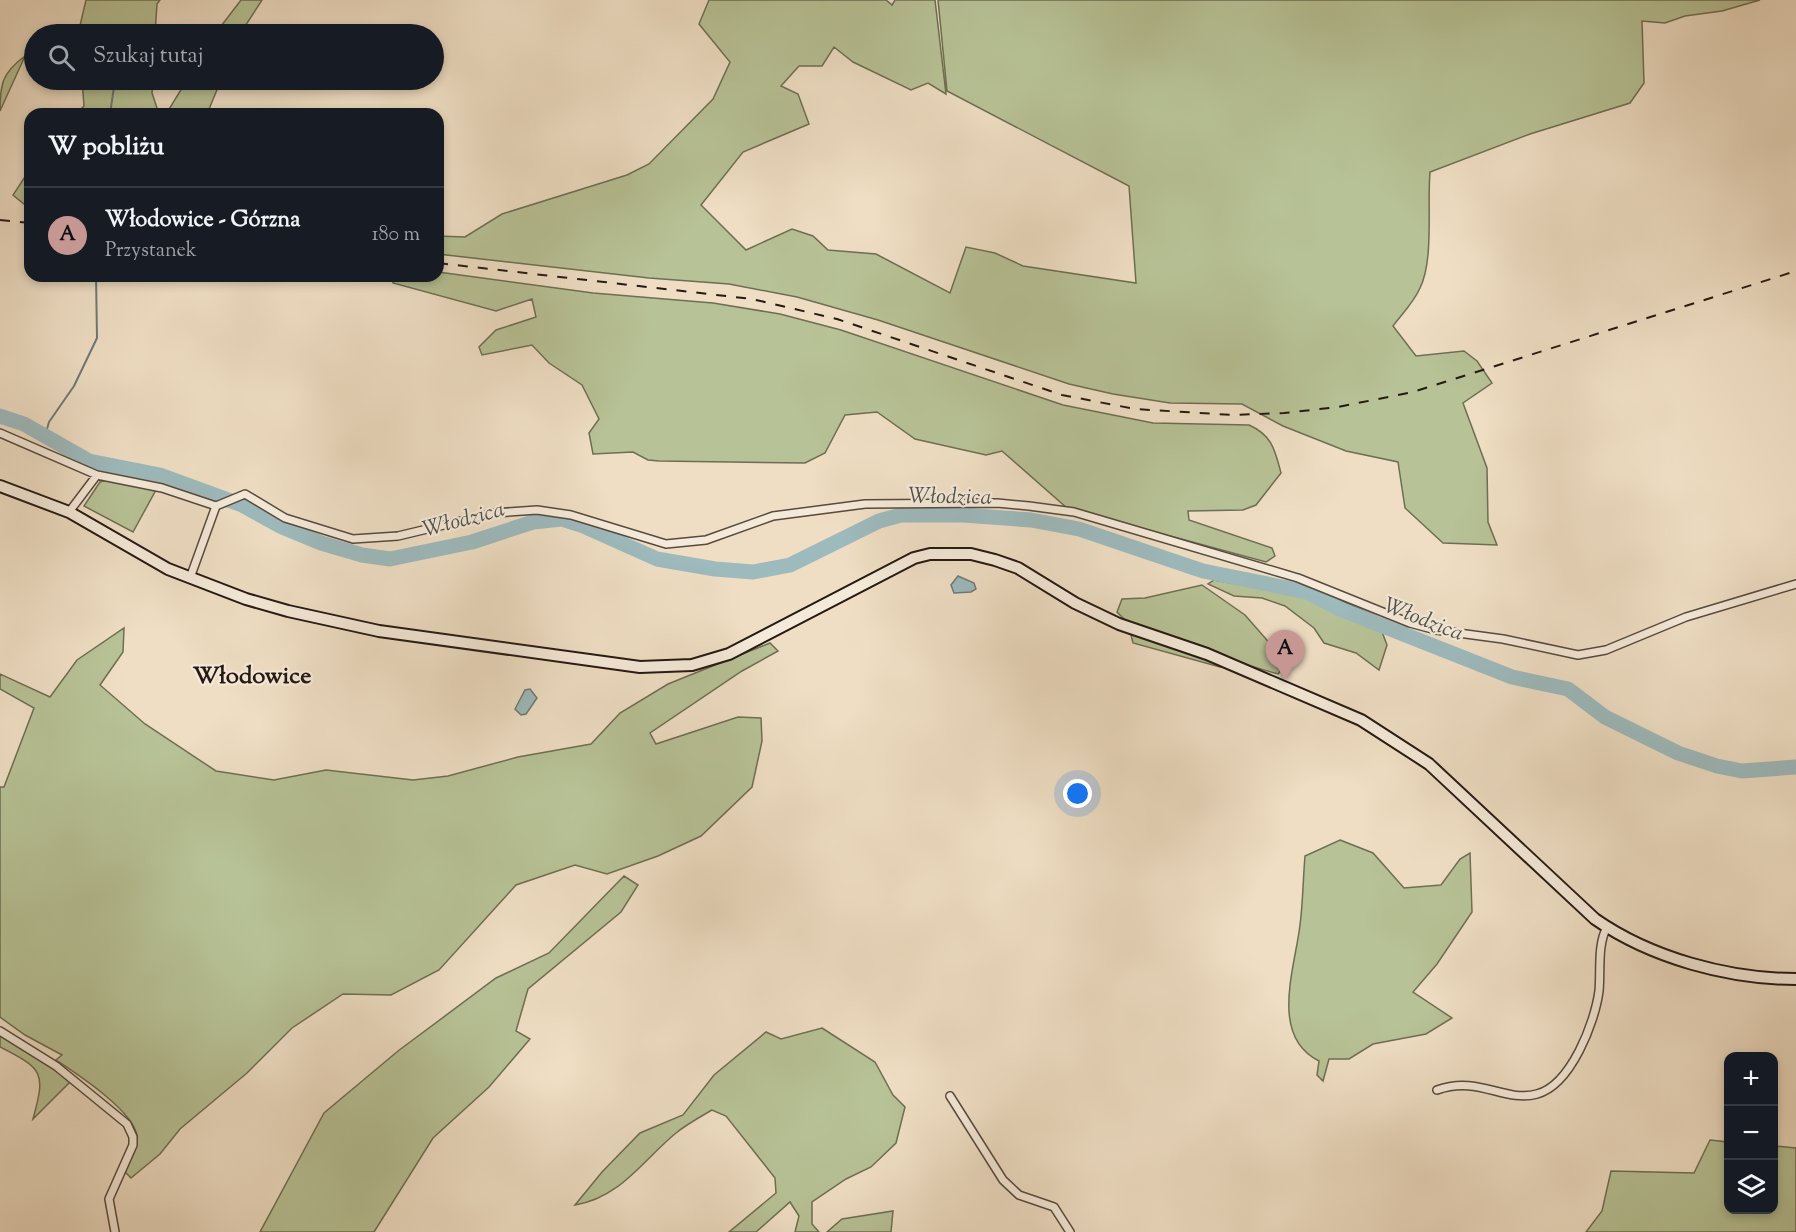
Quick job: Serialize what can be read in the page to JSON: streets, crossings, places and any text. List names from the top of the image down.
{
  "districts": ["Włodowice"],
  "water": ["Włodzica"],
  "page": {
    "search": "Szukaj tutaj",
    "heading": "W pobliżu",
    "list": [
      {
        "mark": "A",
        "name": "Włodowice - Górzna",
        "note": "Przystanek",
        "value": "180 m"
      }
    ],
    "pins": "A",
    "map_buttons": ["+", "−"]
  }
}
